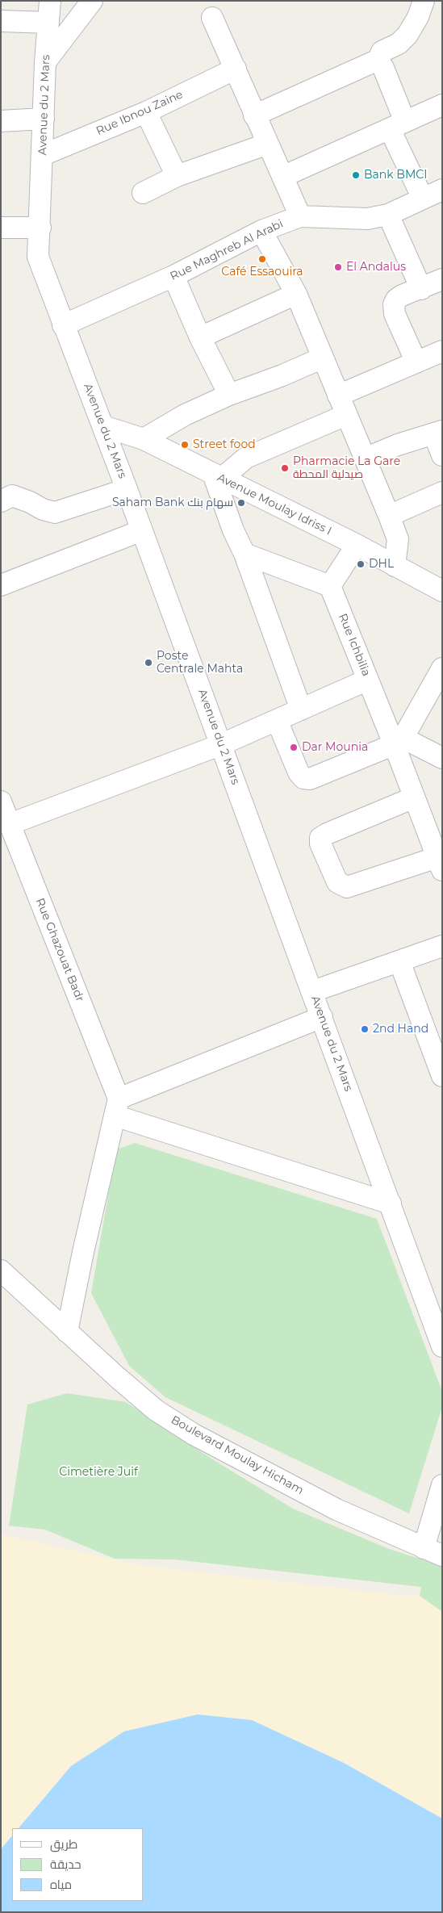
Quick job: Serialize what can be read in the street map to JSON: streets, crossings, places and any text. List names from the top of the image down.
{
  "streets": {
    "street": [
      "Avenue du 2 Mars",
      "Rue Ibnou Zaine",
      "Rue Maghreb Al Arabi",
      "Avenue Moulay Idriss I",
      "Rue Ichbilia",
      "Rue Ghazouat Badr",
      "Boulevard Moulay Hicham"
    ]
  },
  "crossings": [
    ["Avenue du 2 Mars", "Rue Ibnou Zaine"],
    ["Avenue du 2 Mars", "Rue Maghreb Al Arabi"],
    ["Avenue du 2 Mars", "Avenue Moulay Idriss I"]
  ],
  "parks": ["Cimetière Juif"],
  "places": [
    "Bank BMCI",
    "Café Essaouira",
    "El Andalus",
    "Street food",
    "Pharmacie La Gare صيدلية المحطة",
    "Saham Bank سهام بنك",
    "DHL",
    "Poste Centrale Mahta",
    "Dar Mounia",
    "2nd Hand"
  ],
  "legend": ["طريق", "حديقة", "مياه"]
}
